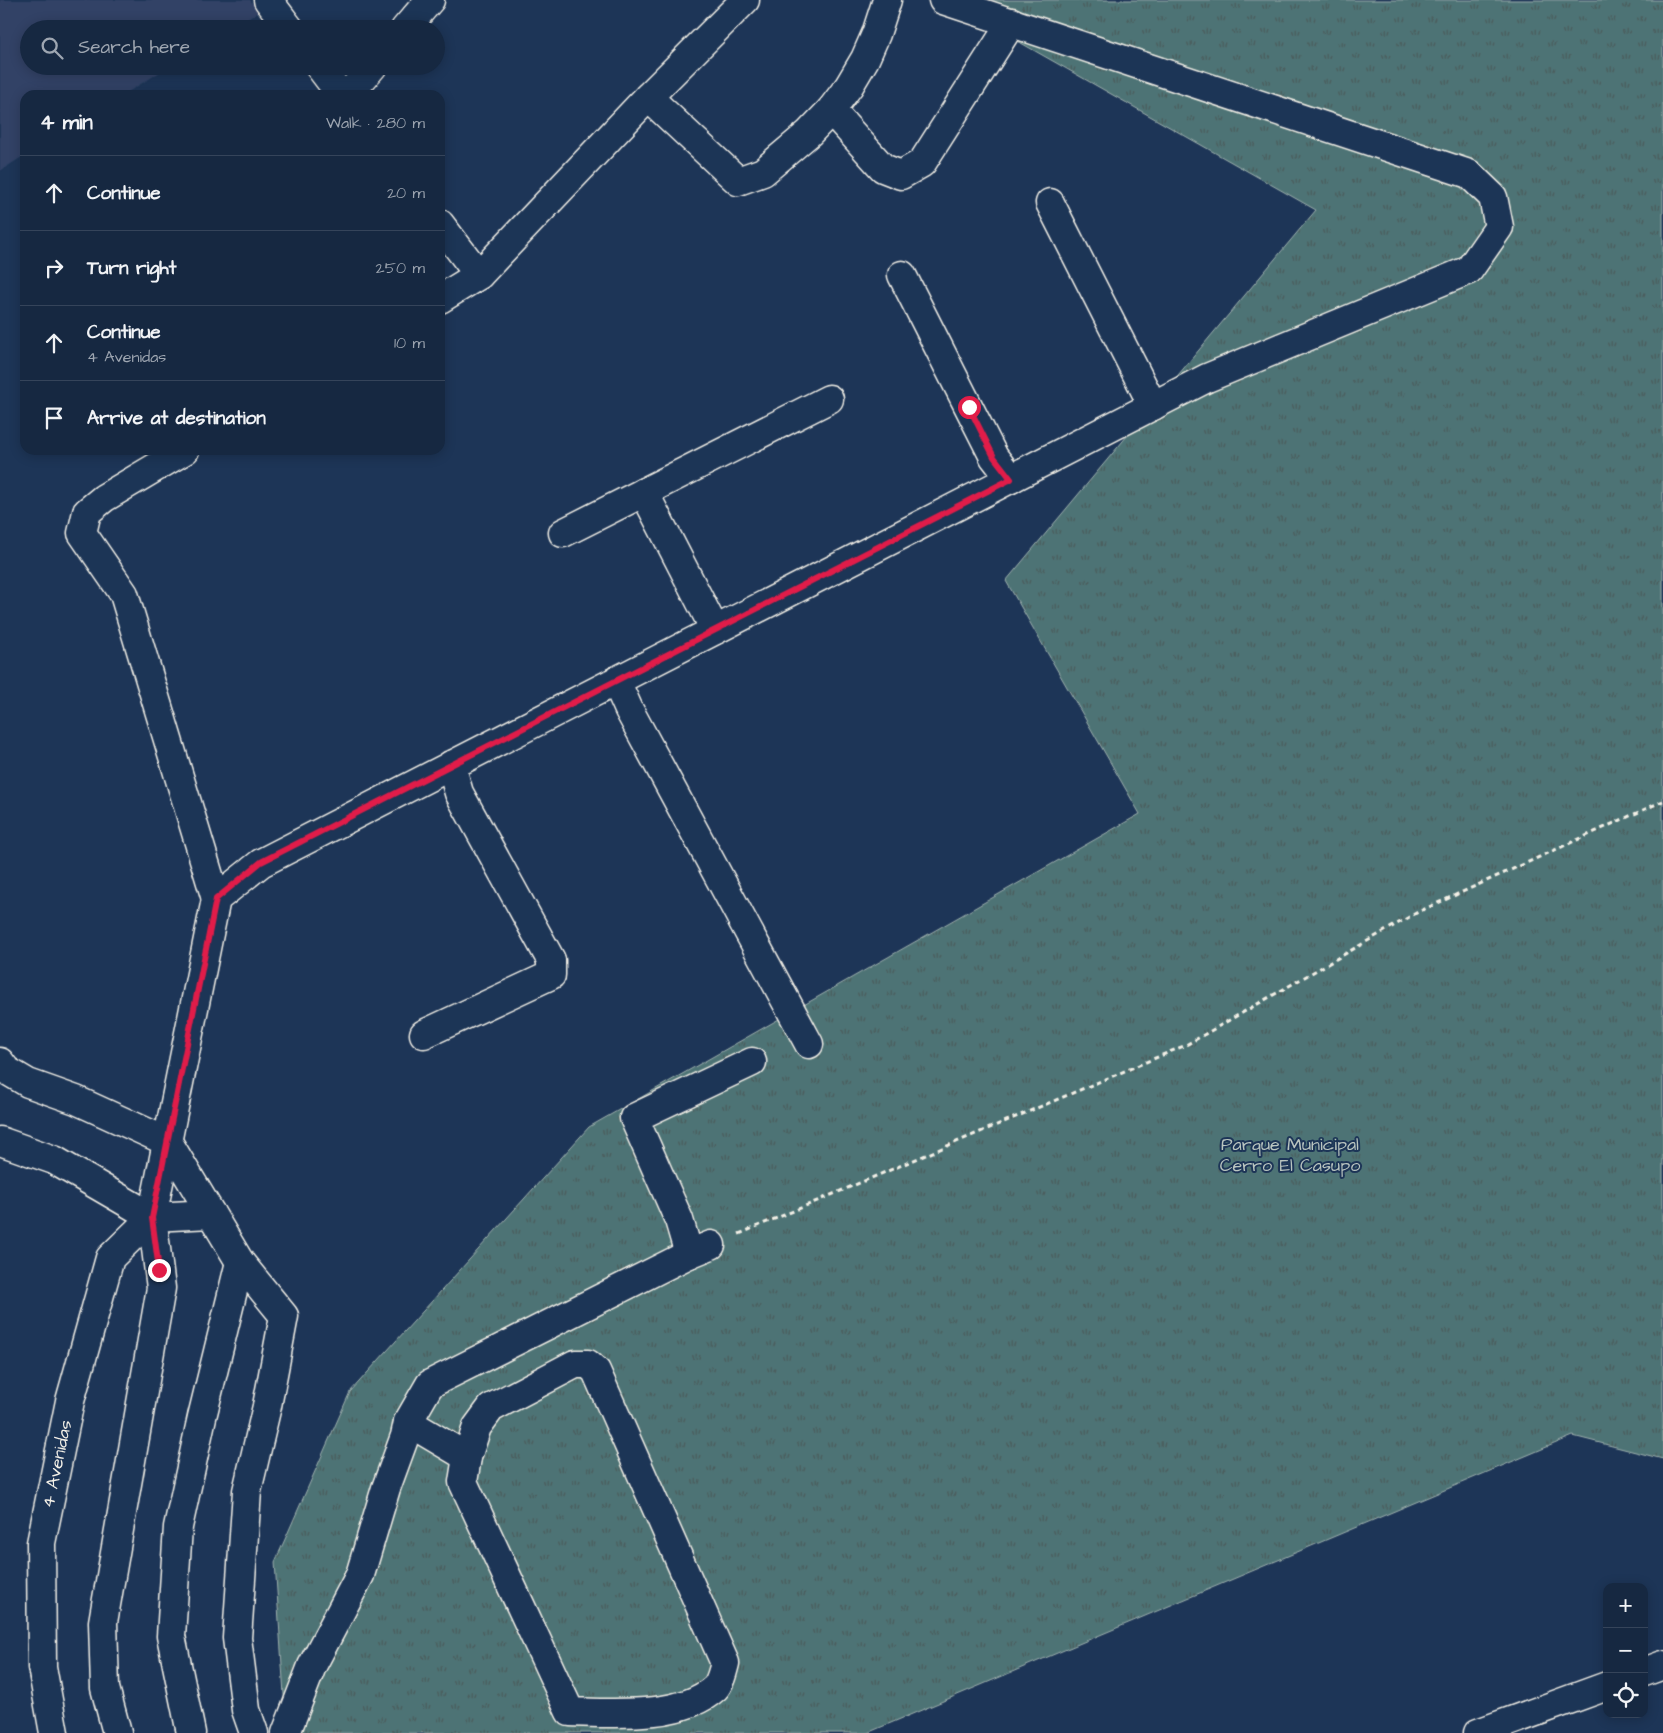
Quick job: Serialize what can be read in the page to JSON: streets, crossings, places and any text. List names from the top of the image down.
{
  "streets": {
    "street": ["4 Avenidas"]
  },
  "parks": ["Parque Municipal Cerro El Casupo"],
  "page": {
    "search": "Search here",
    "heading": ["4 min", "Walk · 280 m"],
    "list": [
      ["Continue", "20 m"],
      ["Turn right", "250 m"],
      ["Continue", "4 Avenidas", "10 m"],
      "Arrive at destination"
    ],
    "map_buttons": ["+", "−"]
  }
}
